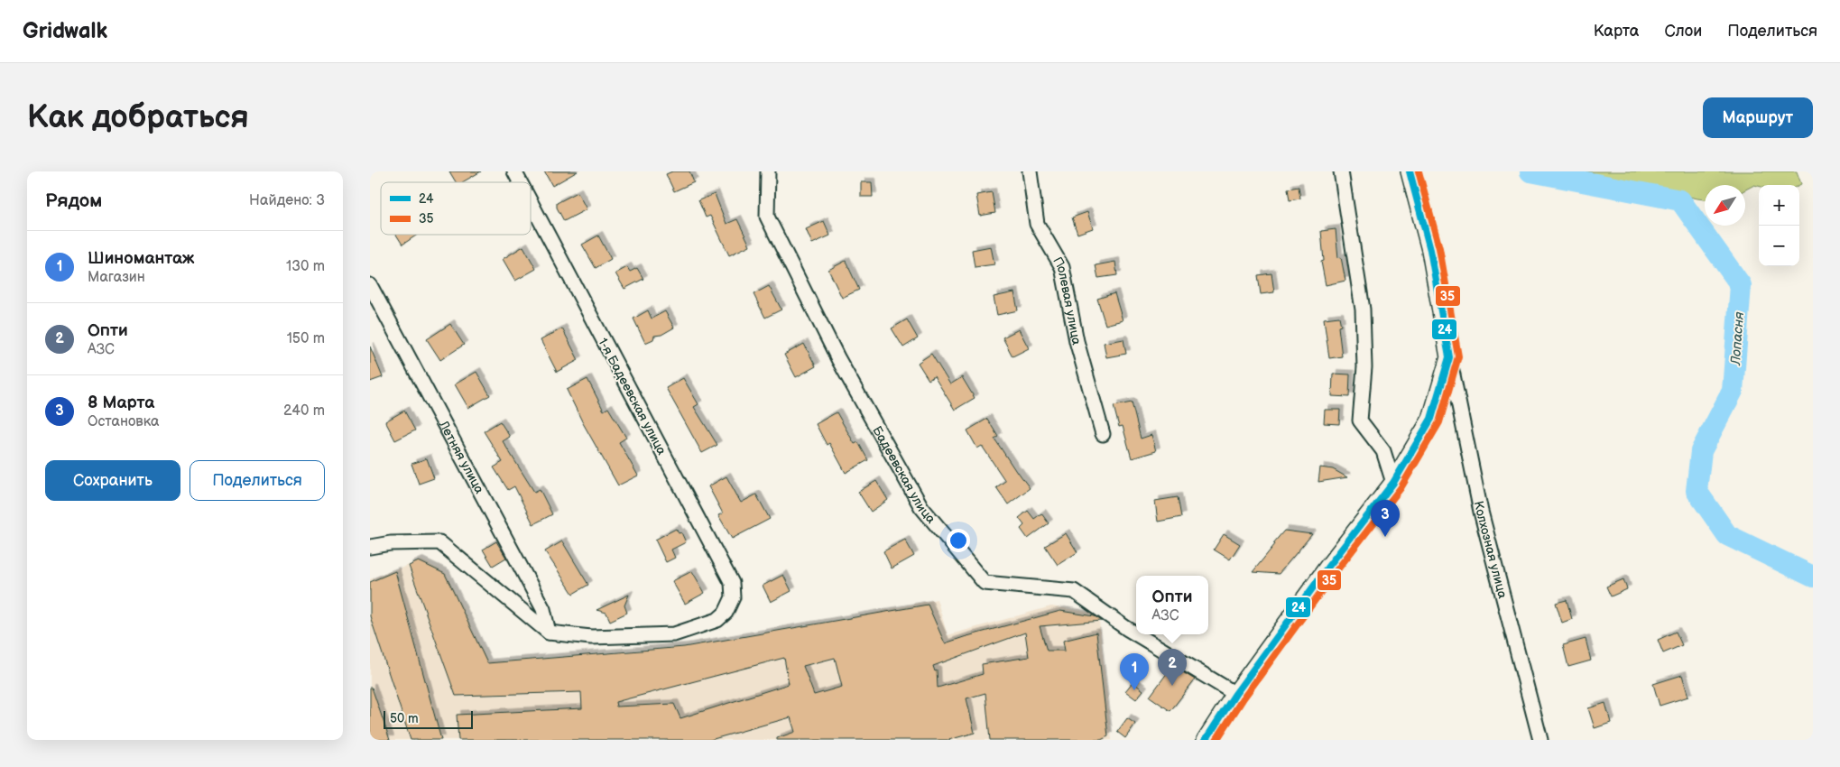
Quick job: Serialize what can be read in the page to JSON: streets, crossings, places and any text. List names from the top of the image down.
{
  "streets": {
    "main road": ["Колхозная улица"],
    "street": [
      "Полевая улица",
      "1-я Бадеевская улица",
      "Летняя улица",
      "Бадеевская улица"
    ]
  },
  "crossings": [
    ["1-я Бадеевская улица", "Летняя улица"],
    ["Бадеевская улица", "Колхозная улица"]
  ],
  "water": ["Лопасня"],
  "lines": ["transit line 24", "transit line 35"],
  "legend": ["24", "35"],
  "scale_bar": "50 m",
  "north": "bottom left",
  "page": {
    "header": "Gridwalk",
    "nav": ["Карта", "Слои", "Поделиться"],
    "buttons": [
      "Маршрут",
      ["Сохранить", "Поделиться"]
    ],
    "title": "Как добраться",
    "heading": ["Рядом", "Найдено: 3"],
    "map_buttons": ["+", "−"],
    "list": [
      {
        "mark": "1",
        "name": "Шиномантаж",
        "note": "Магазин",
        "value": "130 m"
      },
      {
        "mark": "2",
        "name": "Опти",
        "note": "АЗС",
        "value": "150 m"
      },
      {
        "mark": "3",
        "name": "8 Марта",
        "note": "Остановка",
        "value": "240 m"
      }
    ],
    "pins": ["3", "2", "1"],
    "popup": ["Опти", "АЗС"],
    "scale": "50 m"
  }
}
